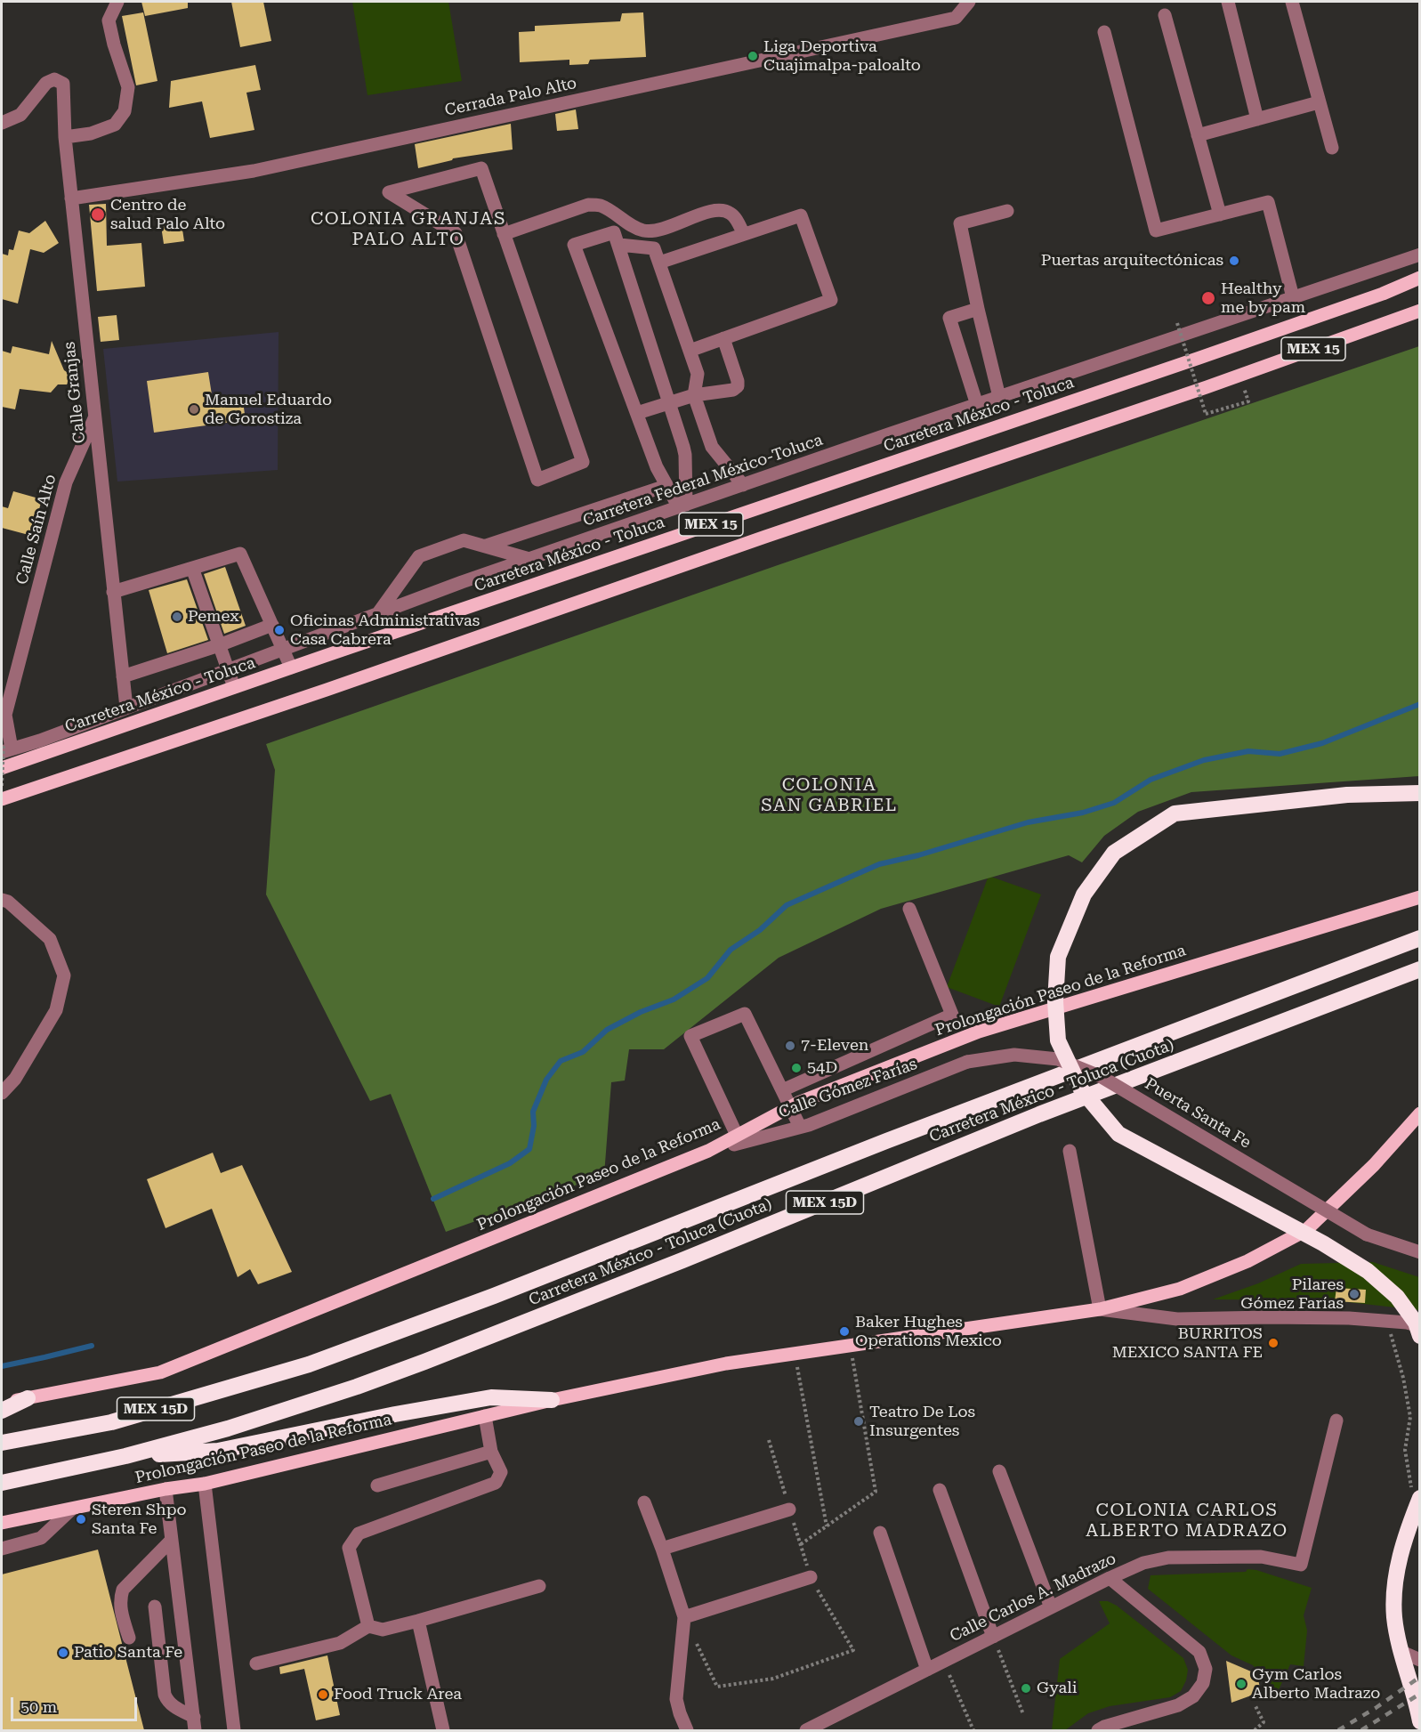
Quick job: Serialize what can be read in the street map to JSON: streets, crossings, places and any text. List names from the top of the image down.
{
  "streets": {
    "highway": ["Carretera México - Toluca (Cuota)", "MEX 15D"],
    "main road": ["MEX 15", "Carretera México - Toluca", "Prolongación Paseo de la Reforma"],
    "street": [
      "Cerrada Palo Alto",
      "Calle Granjas",
      "Carretera Federal México-Toluca",
      "Calle Saín Alto",
      "Calle Gómez Farías",
      "Puerta Santa Fe",
      "Calle Carlos A. Madrazo"
    ]
  },
  "crossings": [
    ["Cerrada Palo Alto", "Calle Granjas"],
    ["Calle Granjas", "Carretera Federal México-Toluca"],
    ["Calle Granjas", "Calle Saín Alto"],
    ["Carretera Federal México-Toluca", "Calle Saín Alto"],
    ["Prolongación Paseo de la Reforma", "Calle Gómez Farías"],
    ["Calle Gómez Farías", "Puerta Santa Fe"]
  ],
  "districts": ["COLONIA GRANJAS PALO ALTO", "COLONIA SAN GABRIEL", "COLONIA CARLOS ALBERTO MADRAZO"],
  "places": [
    "Liga Deportiva Cuajimalpa-paloalto",
    "Centro de salud Palo Alto",
    "Puertas arquitectónicas",
    "Healthy me by pam",
    "Manuel Eduardo de Gorostiza",
    "Pemex",
    "Oficinas Administrativas Casa Cabrera",
    "7-Eleven",
    "54D",
    "Pilares Gómez Farías",
    "Baker Hughes Operations Mexico",
    "BURRITOS MEXICO SANTA FE",
    "Teatro De Los Insurgentes",
    "Steren Shpo Santa Fe",
    "Patio Santa Fe",
    "Gym Carlos Alberto Madrazo",
    "Gyali",
    "Food Truck Area"
  ],
  "scale_bar": "50 m"
}
